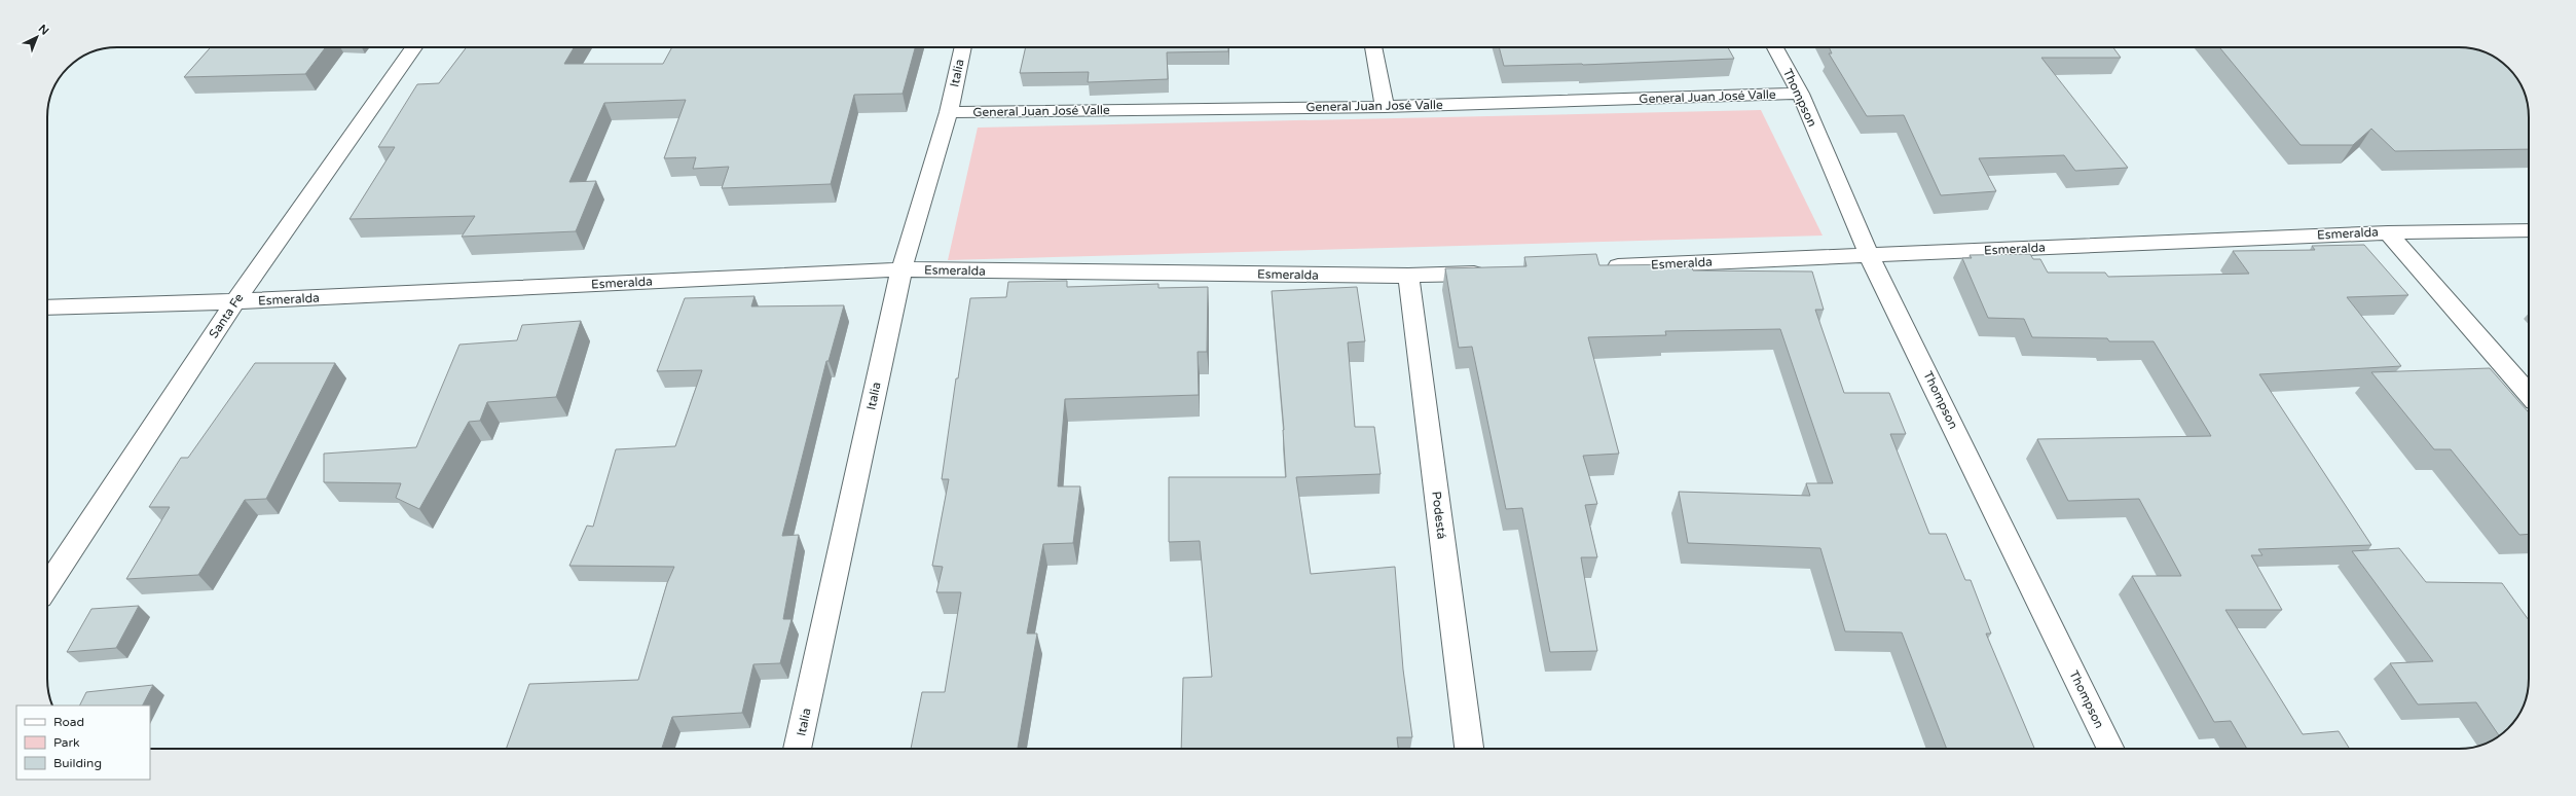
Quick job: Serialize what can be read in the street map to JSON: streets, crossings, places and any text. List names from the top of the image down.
{
  "streets": {
    "street": [
      "Italia",
      "General Juan José Valle",
      "Thompson",
      "Esmeralda",
      "Santa Fe",
      "Podestá"
    ]
  },
  "crossings": [
    ["Italia", "General Juan José Valle"],
    ["Italia", "Esmeralda"],
    ["General Juan José Valle", "Thompson"],
    ["Thompson", "Esmeralda"],
    ["Esmeralda", "Santa Fe"],
    ["Esmeralda", "Podestá"]
  ],
  "legend": ["Road", "Park", "Building"],
  "north": "top right"
}
